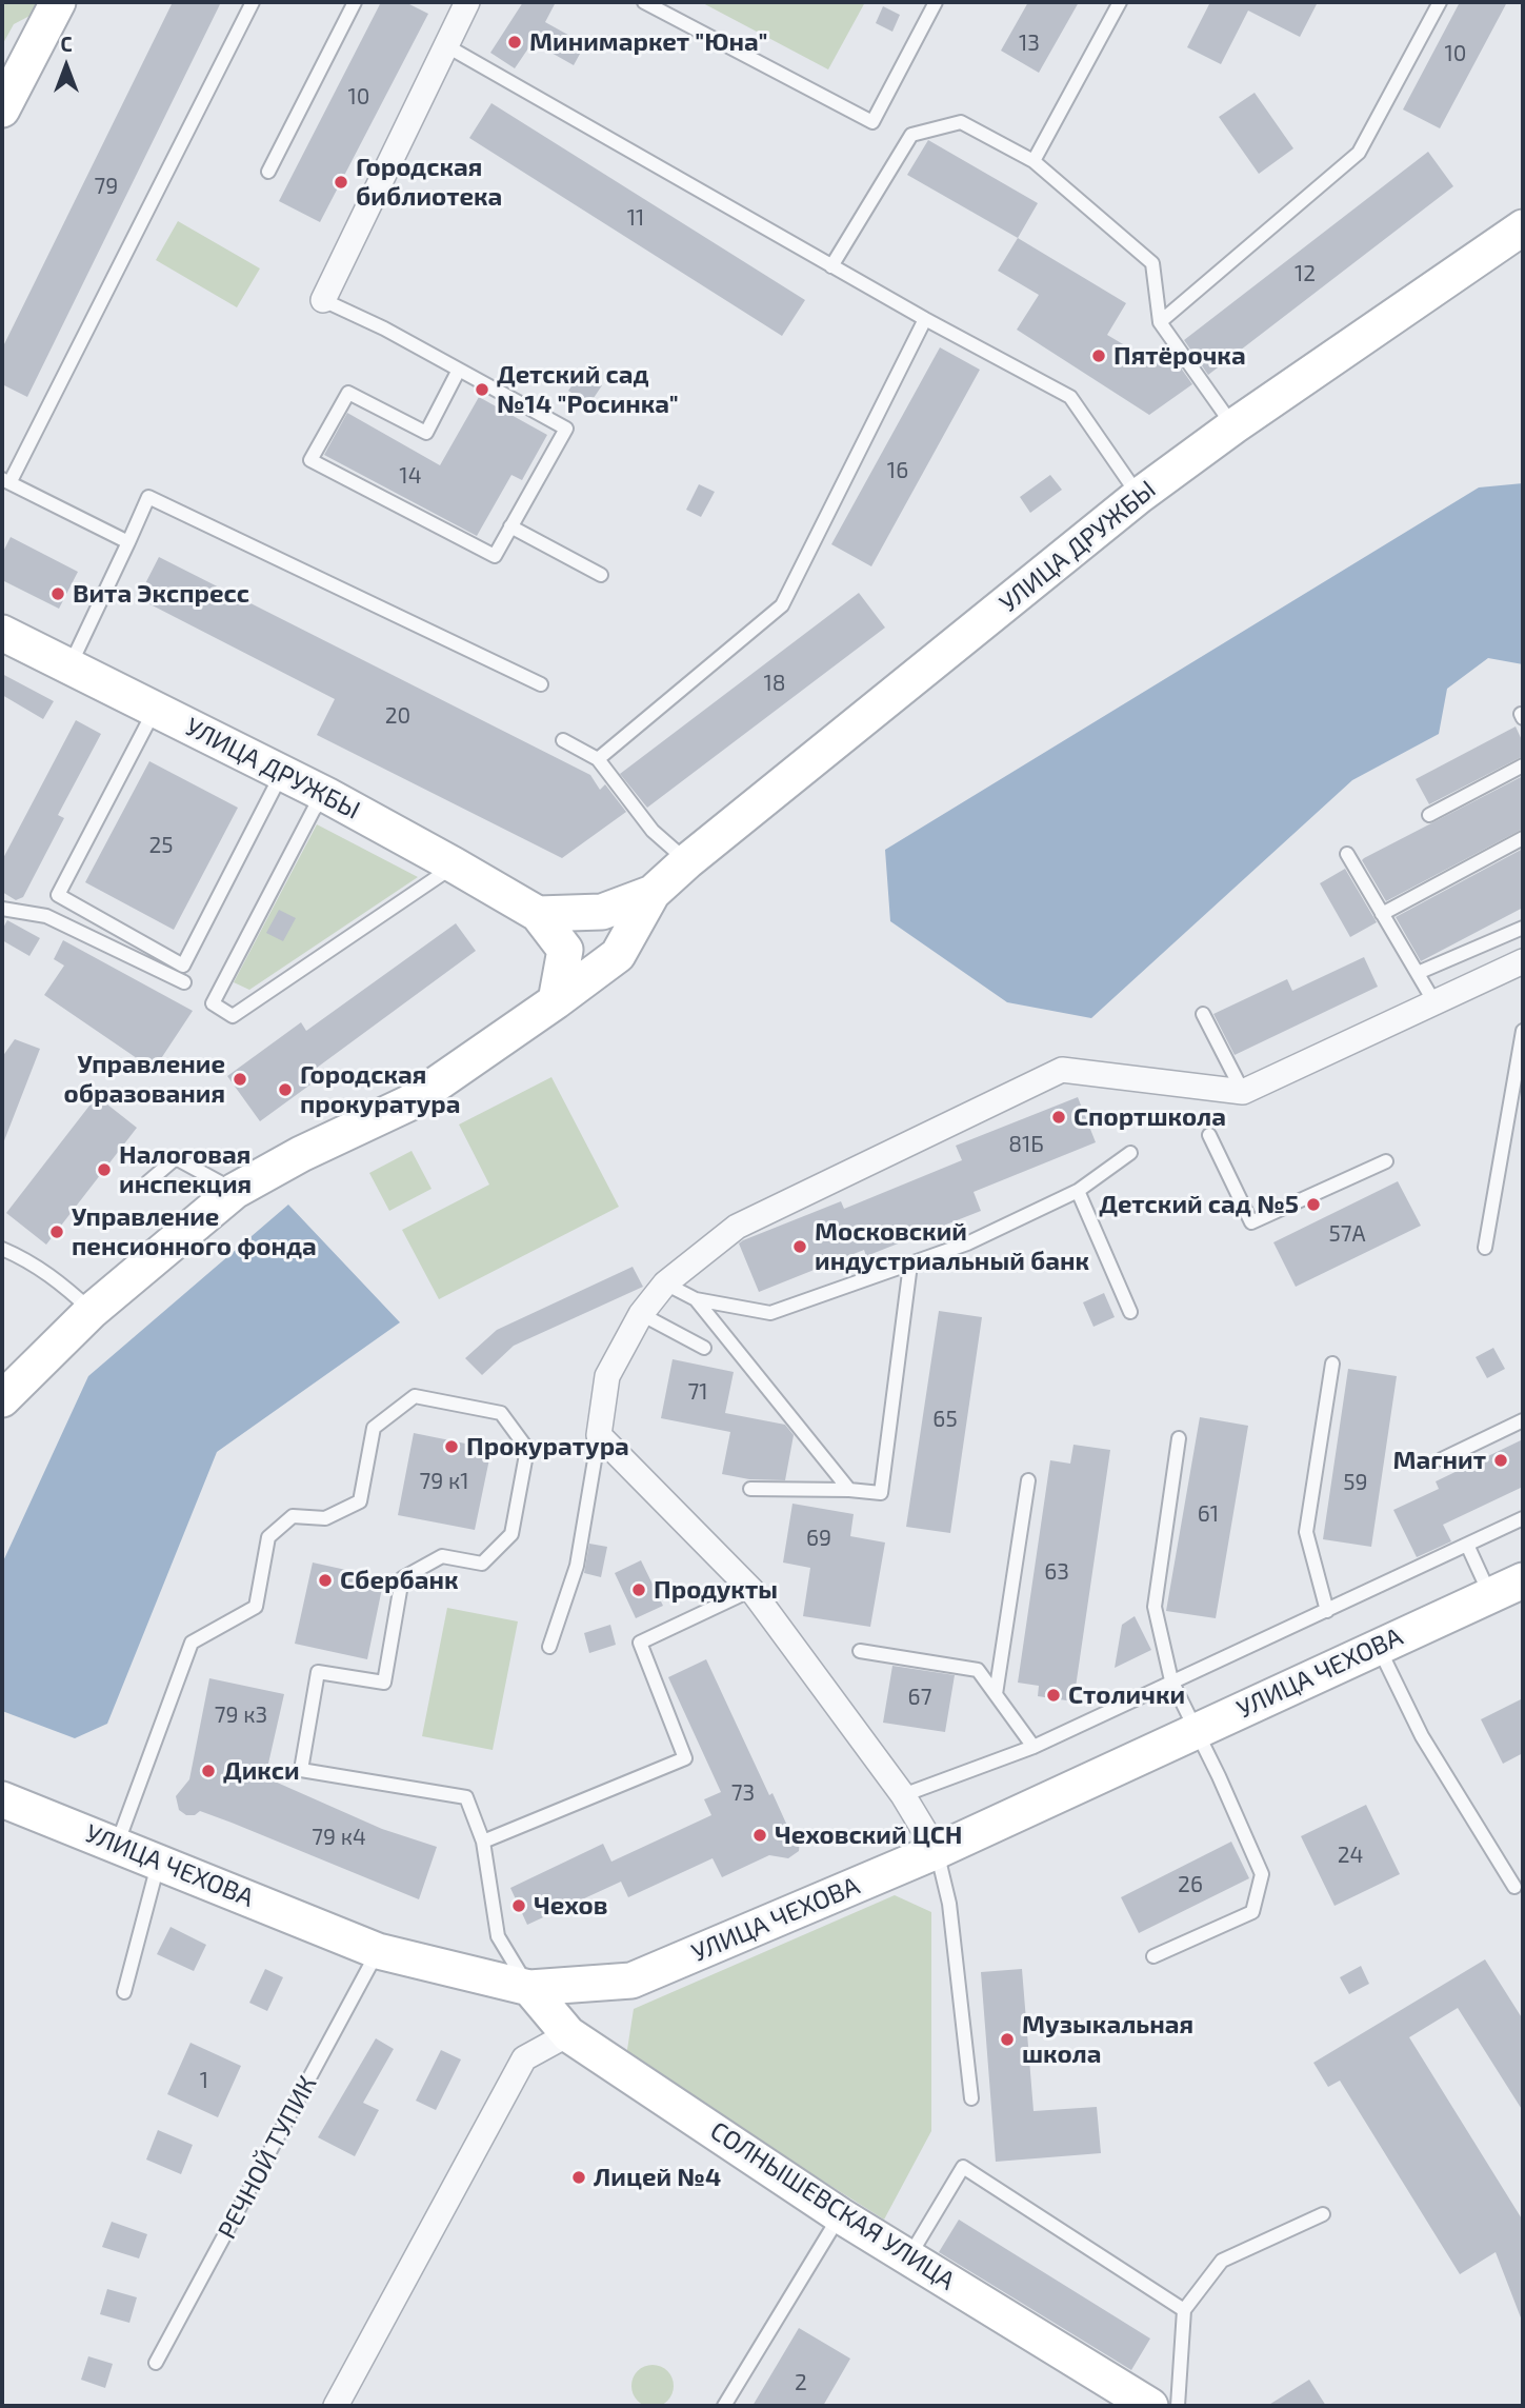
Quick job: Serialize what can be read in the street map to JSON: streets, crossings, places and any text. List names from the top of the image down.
{
  "streets": {
    "street": ["УЛИЦА ДРУЖБЫ", "УЛИЦА ЧЕХОВА", "СОЛНЫШЕВСКАЯ УЛИЦА"],
    "lane": ["РЕЧНОЙ ТУПИК"]
  },
  "crossings": [
    ["УЛИЦА ЧЕХОВА", "РЕЧНОЙ ТУПИК"],
    ["УЛИЦА ЧЕХОВА", "СОЛНЫШЕВСКАЯ УЛИЦА"]
  ],
  "places": [
    "Минимаркет \"Юна\"",
    "Городская библиотека",
    "Пятёрочка",
    "Детский сад №14 \"Росинка\"",
    "Вита Экспресс",
    "Управление образования",
    "Городская прокуратура",
    "Спортшкола",
    "Налоговая инспекция",
    "Детский сад №5",
    "Управление пенсионного фонда",
    "Московский индустриальный банк",
    "Прокуратура",
    "Магнит",
    "Сбербанк",
    "Продукты",
    "Столички",
    "Дикси",
    "Чеховский ЦСН",
    "Чехов",
    "Музыкальная школа",
    "Лицей №4"
  ],
  "house_numbers": [
    "13",
    "10",
    "10",
    "79",
    "11",
    "12",
    "16",
    "14",
    "18",
    "20",
    "25",
    "81Б",
    "57А",
    "71",
    "65",
    "79 к1",
    "59",
    "61",
    "69",
    "63",
    "67",
    "79 к3",
    "73",
    "79 к4",
    "24",
    "26",
    "1",
    "2"
  ],
  "north": "top"
}
